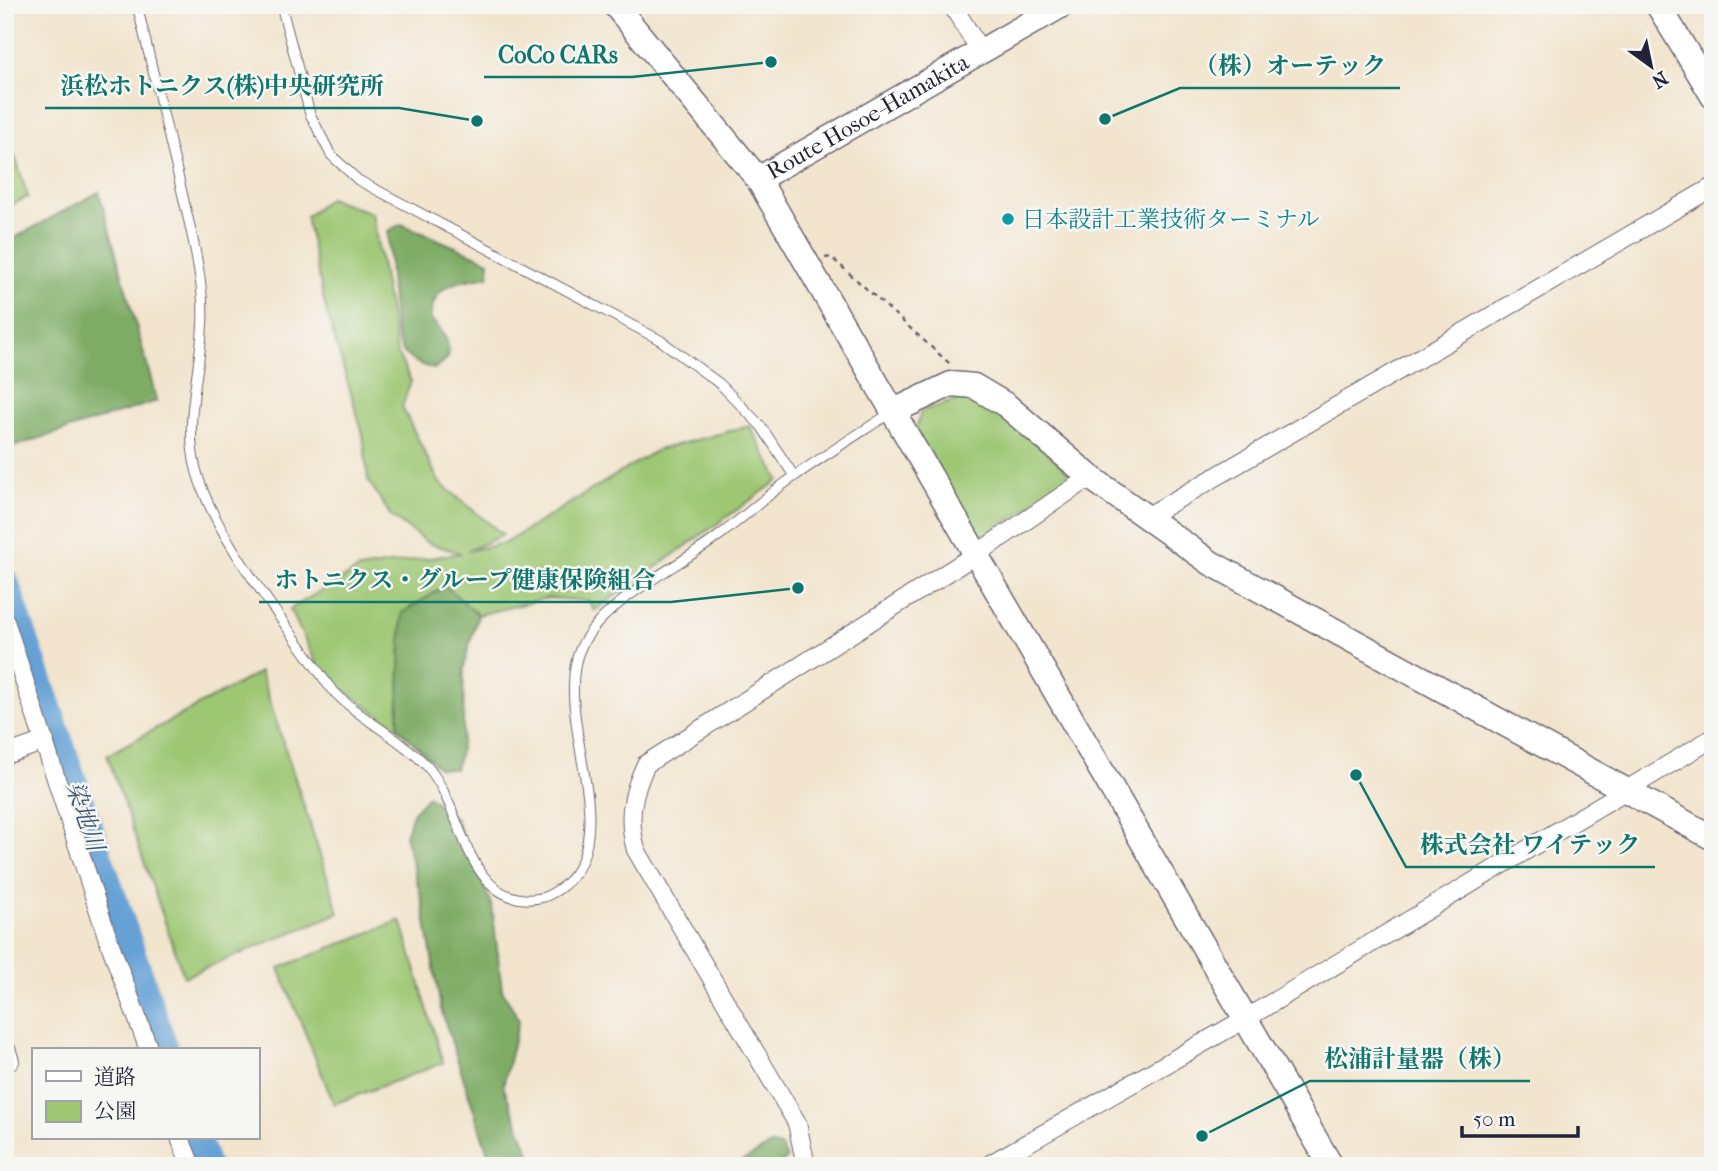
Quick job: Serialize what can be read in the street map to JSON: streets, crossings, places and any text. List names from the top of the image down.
{
  "streets": {
    "street": ["Route Hosoe-Hamakita"]
  },
  "water": ["染地川"],
  "places": [
    "CoCo CARs",
    "（株）オーテック",
    "浜松ホトニクス(株)中央研究所",
    "日本設計工業技術ターミナル",
    "ホトニクス・グループ健康保険組合",
    "株式会社 ワイテック",
    "松浦計量器（株）"
  ],
  "legend": ["道路", "公園"],
  "scale_bar": "50 m",
  "north": "bottom right"
}
